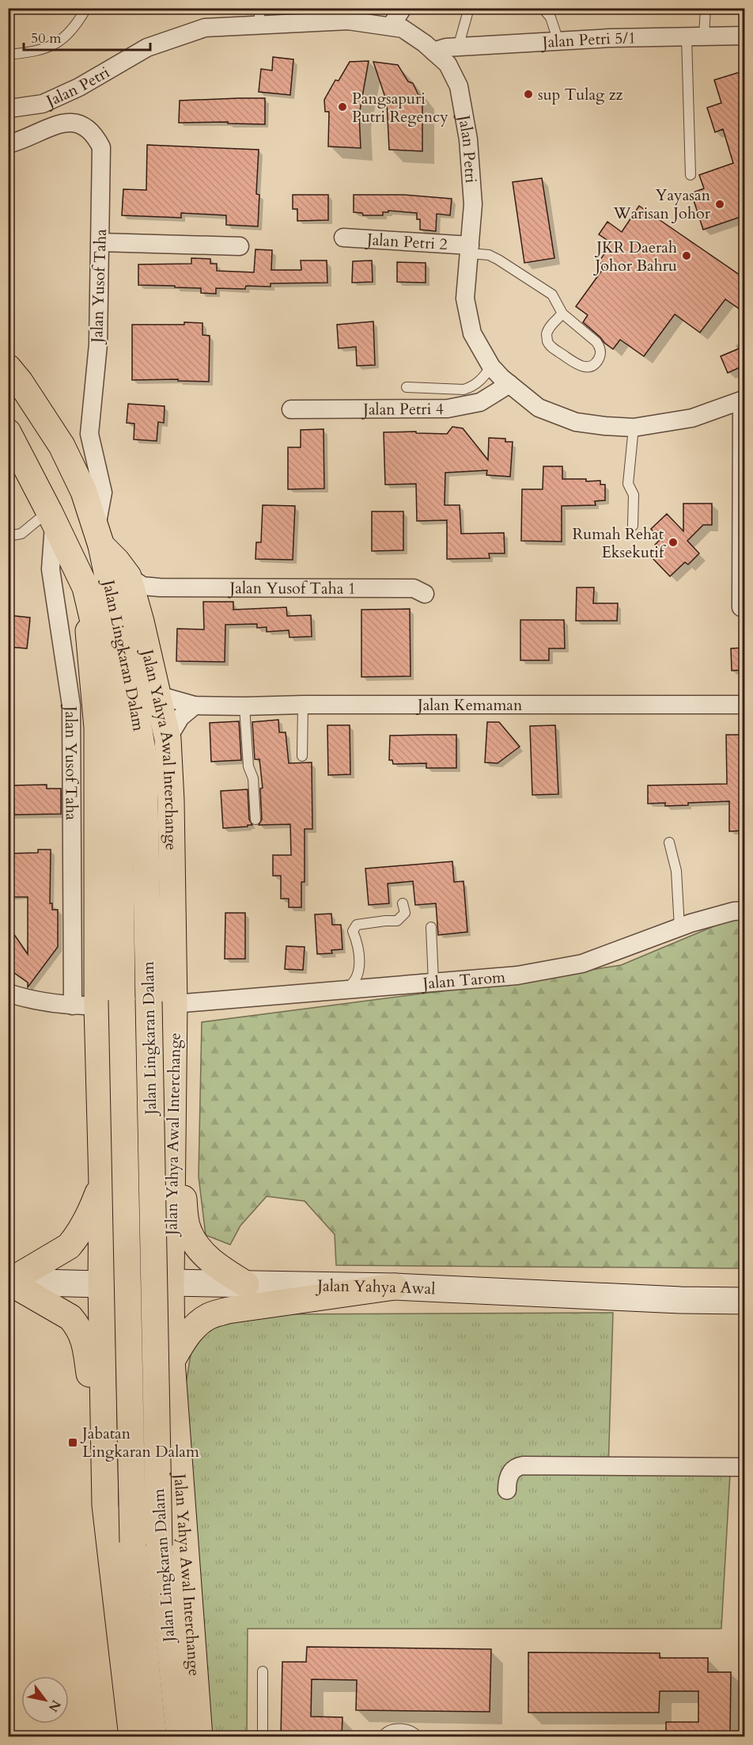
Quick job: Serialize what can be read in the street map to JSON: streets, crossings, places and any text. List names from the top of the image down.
{
  "streets": {
    "main road": ["Jalan Lingkaran Dalam", "Jalan Yahya Awal Interchange", "Jalan Yahya Awal"],
    "street": [
      "Jalan Petri 5/1",
      "Jalan Petri",
      "Jalan Petri 2",
      "Jalan Yusof Taha",
      "Jalan Petri 4",
      "Jalan Yusof Taha 1",
      "Jalan Kemaman",
      "Jalan Tarom"
    ]
  },
  "crossings": [
    ["Jalan Petri 5/1", "Jalan Petri"],
    ["Jalan Petri", "Jalan Petri 2"],
    ["Jalan Petri", "Jalan Petri 4"],
    ["Jalan Yusof Taha", "Jalan Lingkaran Dalam"],
    ["Jalan Yusof Taha", "Jalan Yahya Awal Interchange"],
    ["Jalan Yusof Taha 1", "Jalan Yahya Awal Interchange"],
    ["Jalan Lingkaran Dalam", "Jalan Yahya Awal Interchange"],
    ["Jalan Kemaman", "Jalan Yahya Awal Interchange"],
    ["Jalan Yahya Awal Interchange", "Jalan Tarom"],
    ["Jalan Yahya Awal Interchange", "Jalan Yahya Awal"]
  ],
  "places": {
    "other": [
      "sup Tulag zz",
      "Pangsapuri Putri Regency",
      "Yayasan Warisan Johor",
      "JKR Daerah Johor Bahru",
      "Rumah Rehat Eksekutif"
    ],
    "transit": ["Jabatan Lingkaran Dalam"]
  },
  "scale_bar": "50 m",
  "north": "bottom right"
}
